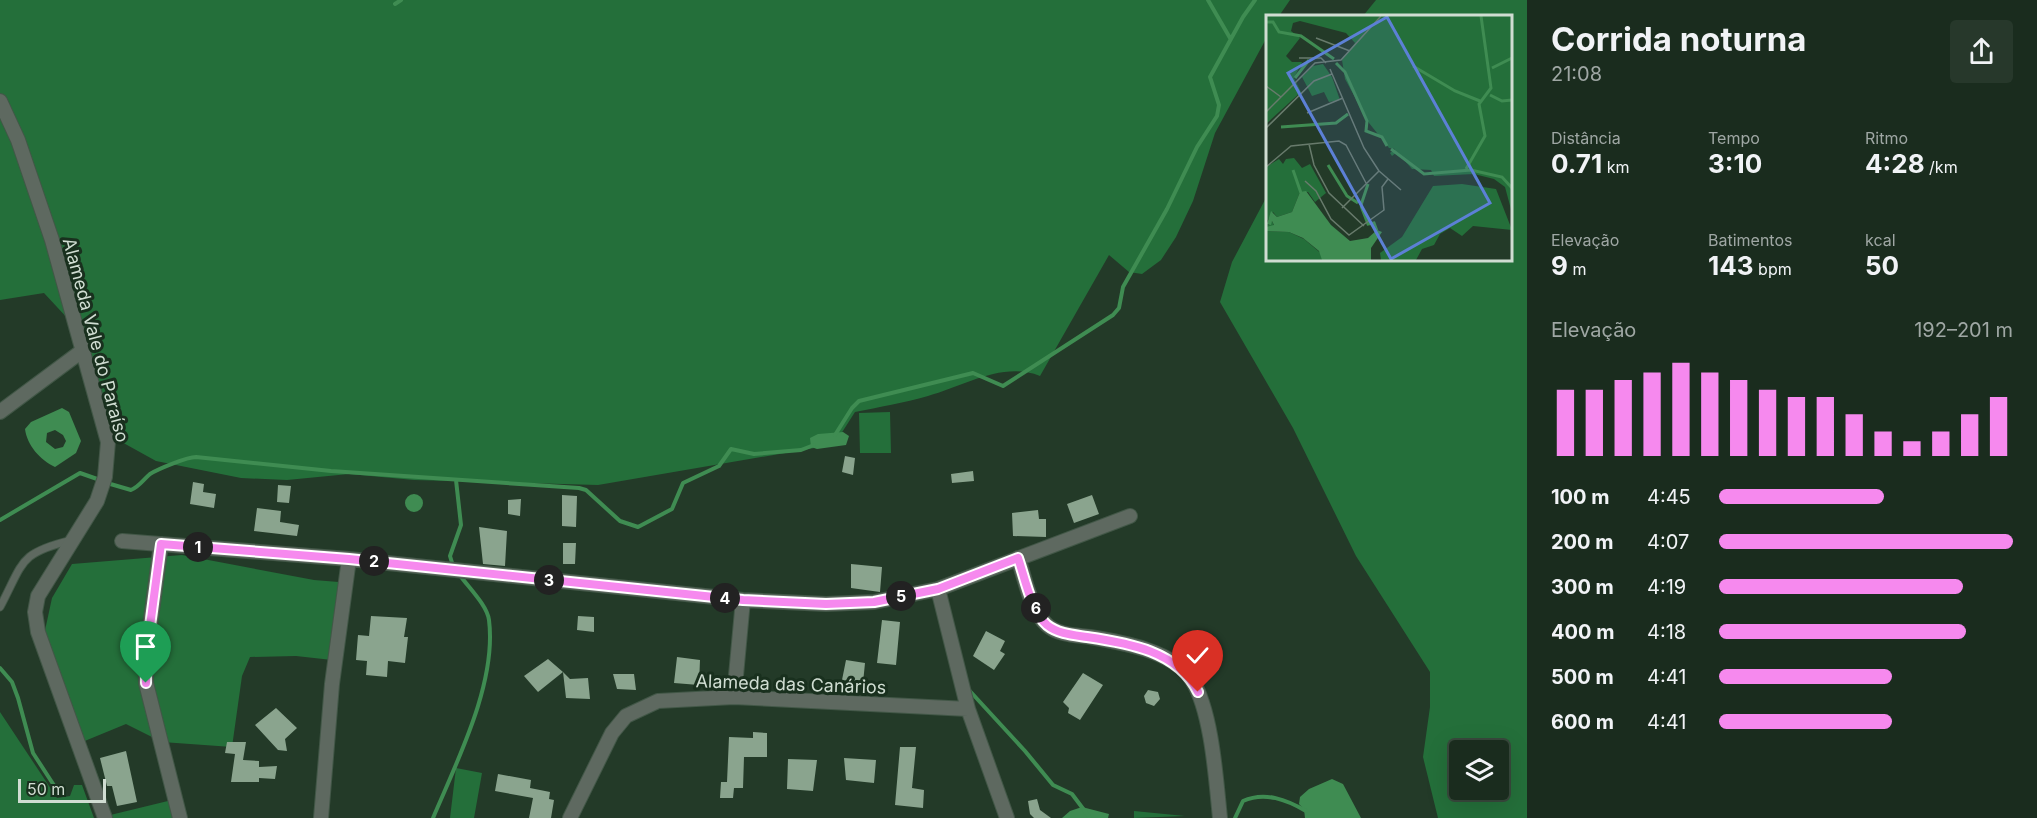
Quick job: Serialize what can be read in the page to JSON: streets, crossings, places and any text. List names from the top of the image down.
{
  "streets": {
    "street": ["Alameda Vale do Paraíso", "Alameda das Canários"]
  },
  "scale_bar": "50 m",
  "page": {
    "heading": ["Corrida noturna", "21:08"],
    "stats": [
      ["Distância", "0.71 km"],
      ["Tempo", "3:10"],
      ["Ritmo", "4:28 /km"],
      ["Elevação", "9 m"],
      ["Batimentos", "143 bpm"],
      ["kcal", "50"]
    ],
    "chart": ["Elevação", "192–201 m"],
    "list": [
      {
        "name": "100 m",
        "note": "4:45"
      },
      {
        "name": "200 m",
        "note": "4:07"
      },
      {
        "name": "300 m",
        "note": "4:19"
      },
      {
        "name": "400 m",
        "note": "4:18"
      },
      {
        "name": "500 m",
        "note": "4:41"
      },
      {
        "name": "600 m",
        "note": "4:41"
      }
    ],
    "pins": [
      "1",
      "2",
      "3",
      "5",
      "4",
      "6"
    ],
    "scale": "50 m"
  }
}
